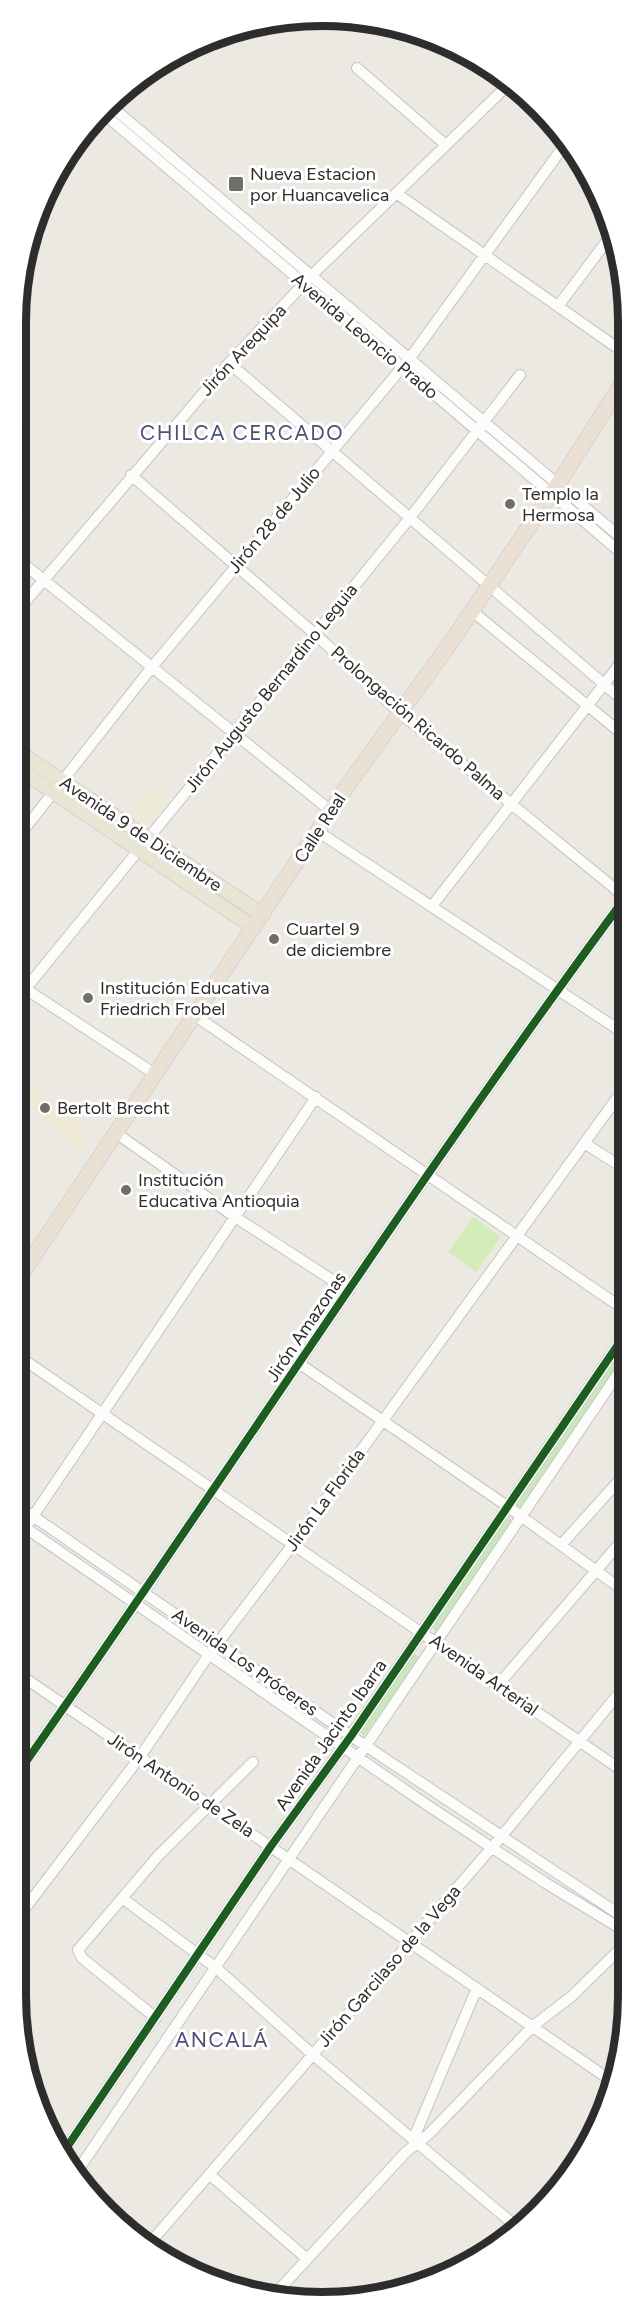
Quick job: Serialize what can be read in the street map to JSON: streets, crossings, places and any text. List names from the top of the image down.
{
  "streets": {
    "highway": ["Calle Real"],
    "main road": ["Avenida 9 de Diciembre"],
    "street": [
      "Avenida Leoncio Prado",
      "Jirón Arequipa",
      "Jirón 28 de Julio",
      "Jirón Augusto Bernardino Leguia",
      "Prolongación Ricardo Palma",
      "Jirón Amazonas",
      "Jirón La Florida",
      "Avenida Los Próceres",
      "Avenida Arterial",
      "Avenida Jacinto Ibarra",
      "Jirón Antonio de Zela",
      "Jirón Garcilaso de la Vega"
    ]
  },
  "crossings": [
    ["Avenida Leoncio Prado", "Jirón Arequipa"],
    ["Avenida Leoncio Prado", "Jirón 28 de Julio"],
    ["Avenida Leoncio Prado", "Jirón Augusto Bernardino Leguia"],
    ["Avenida Leoncio Prado", "Calle Real"],
    ["Jirón Arequipa", "Prolongación Ricardo Palma"],
    ["Jirón 28 de Julio", "Prolongación Ricardo Palma"],
    ["Jirón 28 de Julio", "Avenida 9 de Diciembre"],
    ["Jirón Augusto Bernardino Leguia", "Prolongación Ricardo Palma"],
    ["Jirón Augusto Bernardino Leguia", "Avenida 9 de Diciembre"],
    ["Prolongación Ricardo Palma", "Calle Real"],
    ["Calle Real", "Avenida 9 de Diciembre"],
    ["Jirón Amazonas", "Avenida Los Próceres"],
    ["Jirón Amazonas", "Avenida Arterial"],
    ["Jirón Amazonas", "Jirón Antonio de Zela"],
    ["Jirón La Florida", "Avenida Los Próceres"],
    ["Jirón La Florida", "Avenida Arterial"],
    ["Jirón La Florida", "Jirón Antonio de Zela"],
    ["Avenida Los Próceres", "Avenida Jacinto Ibarra"],
    ["Avenida Los Próceres", "Jirón Garcilaso de la Vega"],
    ["Avenida Arterial", "Avenida Jacinto Ibarra"],
    ["Avenida Arterial", "Jirón Garcilaso de la Vega"],
    ["Avenida Jacinto Ibarra", "Jirón Antonio de Zela"],
    ["Jirón Antonio de Zela", "Jirón Garcilaso de la Vega"]
  ],
  "districts": ["CHILCA CERCADO", "ANCALÁ"],
  "places": {
    "transit": ["Nueva Estacion por Huancavelica"],
    "other": [
      "Templo la Hermosa",
      "Cuartel 9 de diciembre",
      "Institución Educativa Friedrich Frobel",
      "Bertolt Brecht",
      "Institución Educativa Antioquia"
    ]
  }
}
